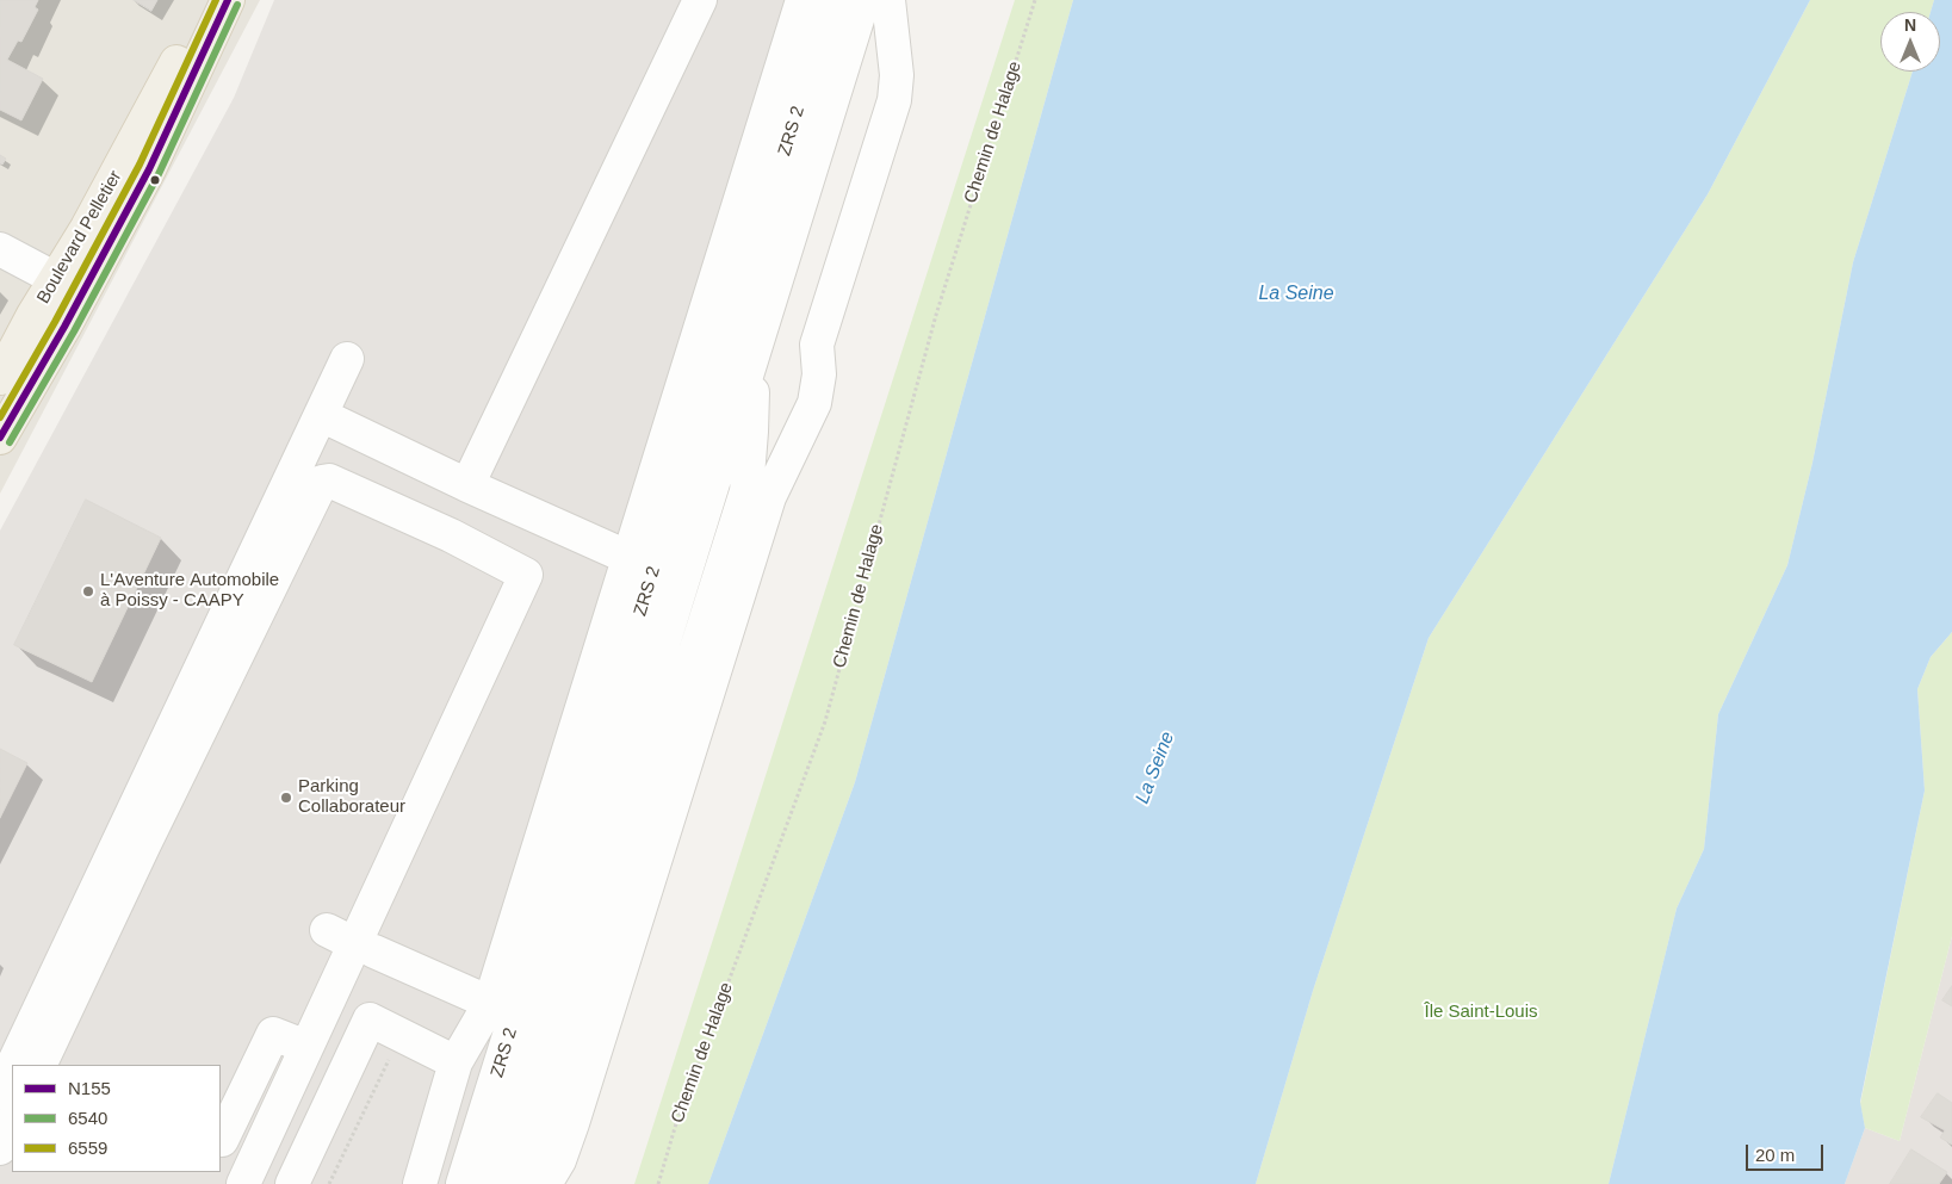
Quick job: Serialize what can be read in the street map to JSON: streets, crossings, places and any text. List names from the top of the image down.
{
  "streets": {
    "main road": ["Boulevard Pelletier"],
    "street": ["ZRS 2"],
    "path": ["Chemin de Halage"]
  },
  "water": ["La Seine"],
  "parks": ["Île Saint-Louis"],
  "places": ["L'Aventure Automobile à Poissy - CAAPY", "Parking Collaborateur"],
  "lines": ["transit line N155", "transit line 6559", "transit line 6540"],
  "legend": ["N155", "6540", "6559"],
  "scale_bar": "20 m",
  "north": "top"
}
